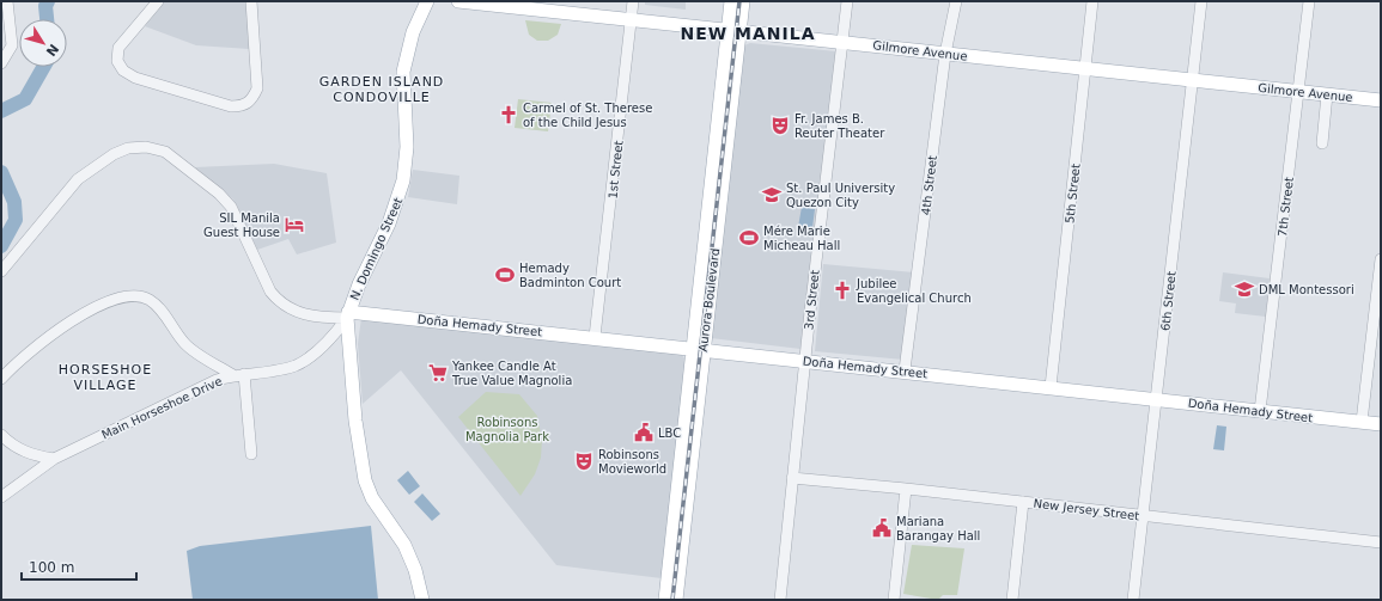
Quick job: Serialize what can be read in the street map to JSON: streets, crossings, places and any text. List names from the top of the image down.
{
  "streets": {
    "main road": [
      "Gilmore Avenue",
      "N. Domingo Street",
      "Aurora Boulevard",
      "Doña Hemady Street"
    ],
    "street": [
      "1st Street",
      "4th Street",
      "5th Street",
      "7th Street",
      "3rd Street",
      "6th Street",
      "Main Horseshoe Drive",
      "New Jersey Street"
    ]
  },
  "crossings": [
    ["Gilmore Avenue", "1st Street"],
    ["Gilmore Avenue", "4th Street"],
    ["Gilmore Avenue", "5th Street"],
    ["Gilmore Avenue", "7th Street"],
    ["Gilmore Avenue", "Aurora Boulevard"],
    ["Gilmore Avenue", "3rd Street"],
    ["Gilmore Avenue", "6th Street"],
    ["1st Street", "Doña Hemady Street"],
    ["4th Street", "Doña Hemady Street"],
    ["5th Street", "Doña Hemady Street"],
    ["7th Street", "Doña Hemady Street"],
    ["N. Domingo Street", "Doña Hemady Street"],
    ["N. Domingo Street", "Main Horseshoe Drive"],
    ["Aurora Boulevard", "Doña Hemady Street"],
    ["3rd Street", "Doña Hemady Street"],
    ["3rd Street", "New Jersey Street"],
    ["6th Street", "Doña Hemady Street"],
    ["6th Street", "New Jersey Street"],
    ["Doña Hemady Street", "Main Horseshoe Drive"]
  ],
  "districts": ["NEW MANILA", "GARDEN ISLAND CONDOVILLE", "HORSESHOE VILLAGE"],
  "parks": ["Robinsons Magnolia Park"],
  "places": {
    "church": ["Carmel of St. Therese of the Child Jesus", "Jubilee Evangelical Church"],
    "theatre": ["Fr. James B. Reuter Theater", "Robinsons Movieworld"],
    "school or university": ["St. Paul University Quezon City", "DML Montessori"],
    "hotel": ["SIL Manila Guest House"],
    "sports": ["Mére Marie Micheau Hall", "Hemady Badminton Court"],
    "supermarket": ["Yankee Candle At True Value Magnolia"],
    "public building": ["LBC", "Mariana Barangay Hall"]
  },
  "scale_bar": "100 m",
  "north": "bottom right"
}
